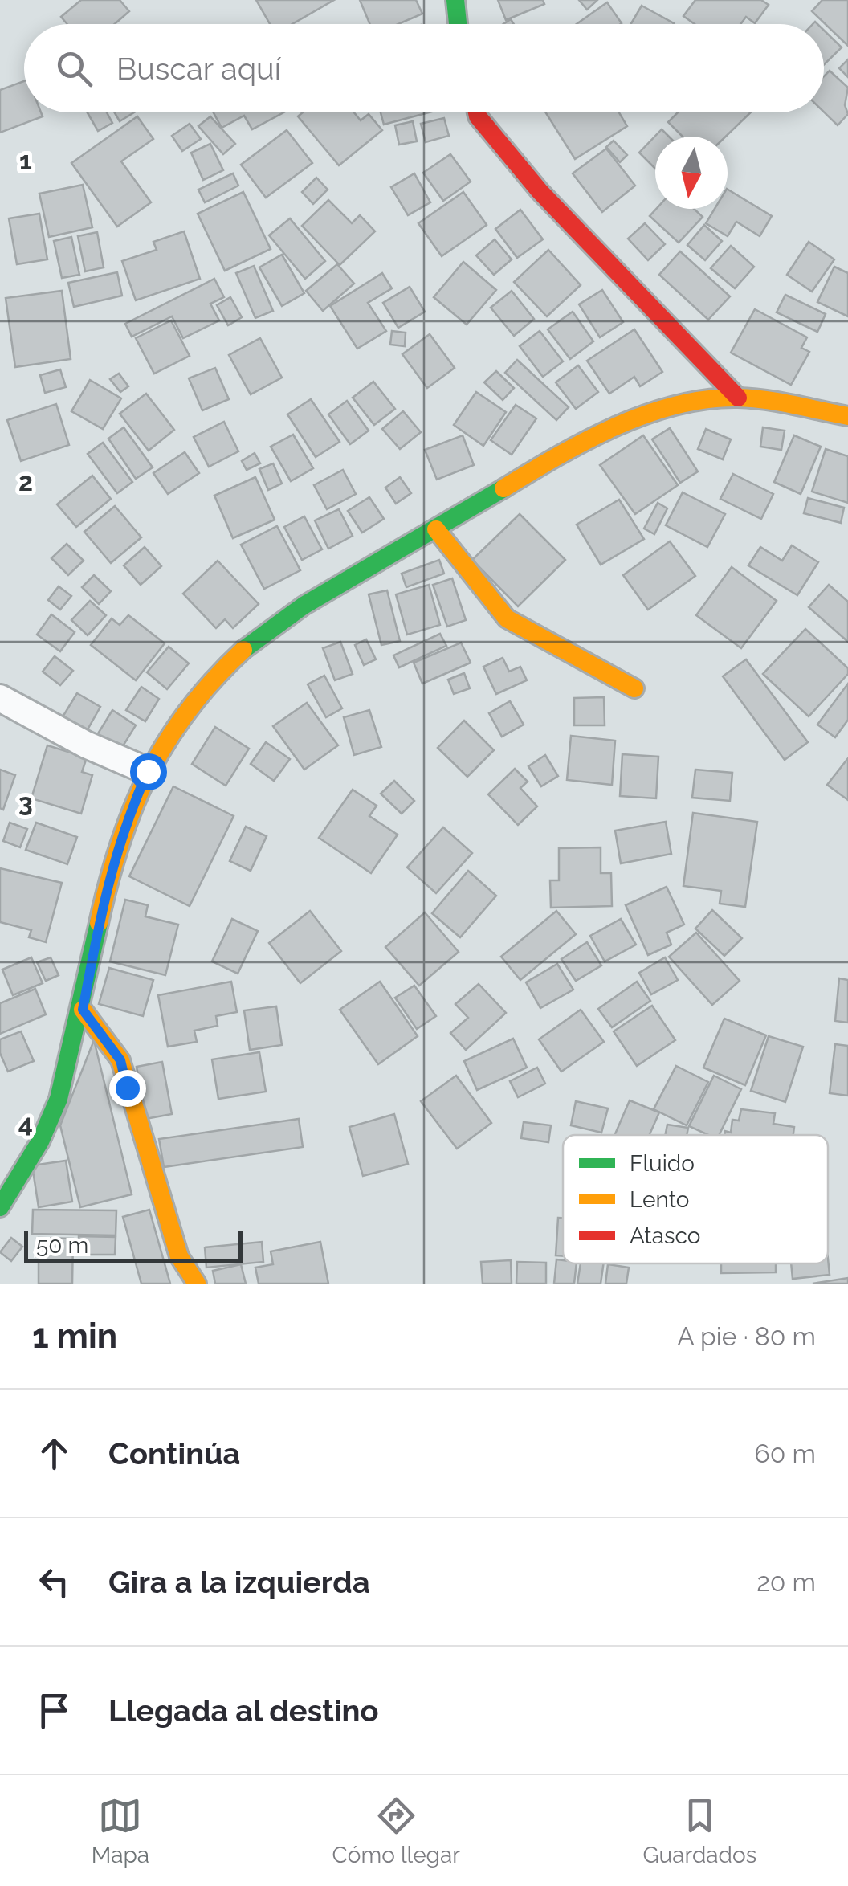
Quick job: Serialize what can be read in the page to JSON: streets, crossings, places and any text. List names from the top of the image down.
{
  "legend": ["Fluido", "Lento", "Atasco"],
  "scale_bar": "50 m",
  "north": "bottom",
  "page": {
    "search": "Buscar aquí",
    "scale": "50 m",
    "heading": ["1 min", "A pie · 80 m"],
    "list": [
      ["Continúa", "60 m"],
      ["Gira a la izquierda", "20 m"],
      "Llegada al destino"
    ],
    "nav": ["Mapa", "Cómo llegar", "Guardados"]
  },
  "grid": {
    "rows": [
      "1",
      "2",
      "3",
      "4"
    ]
  }
}
